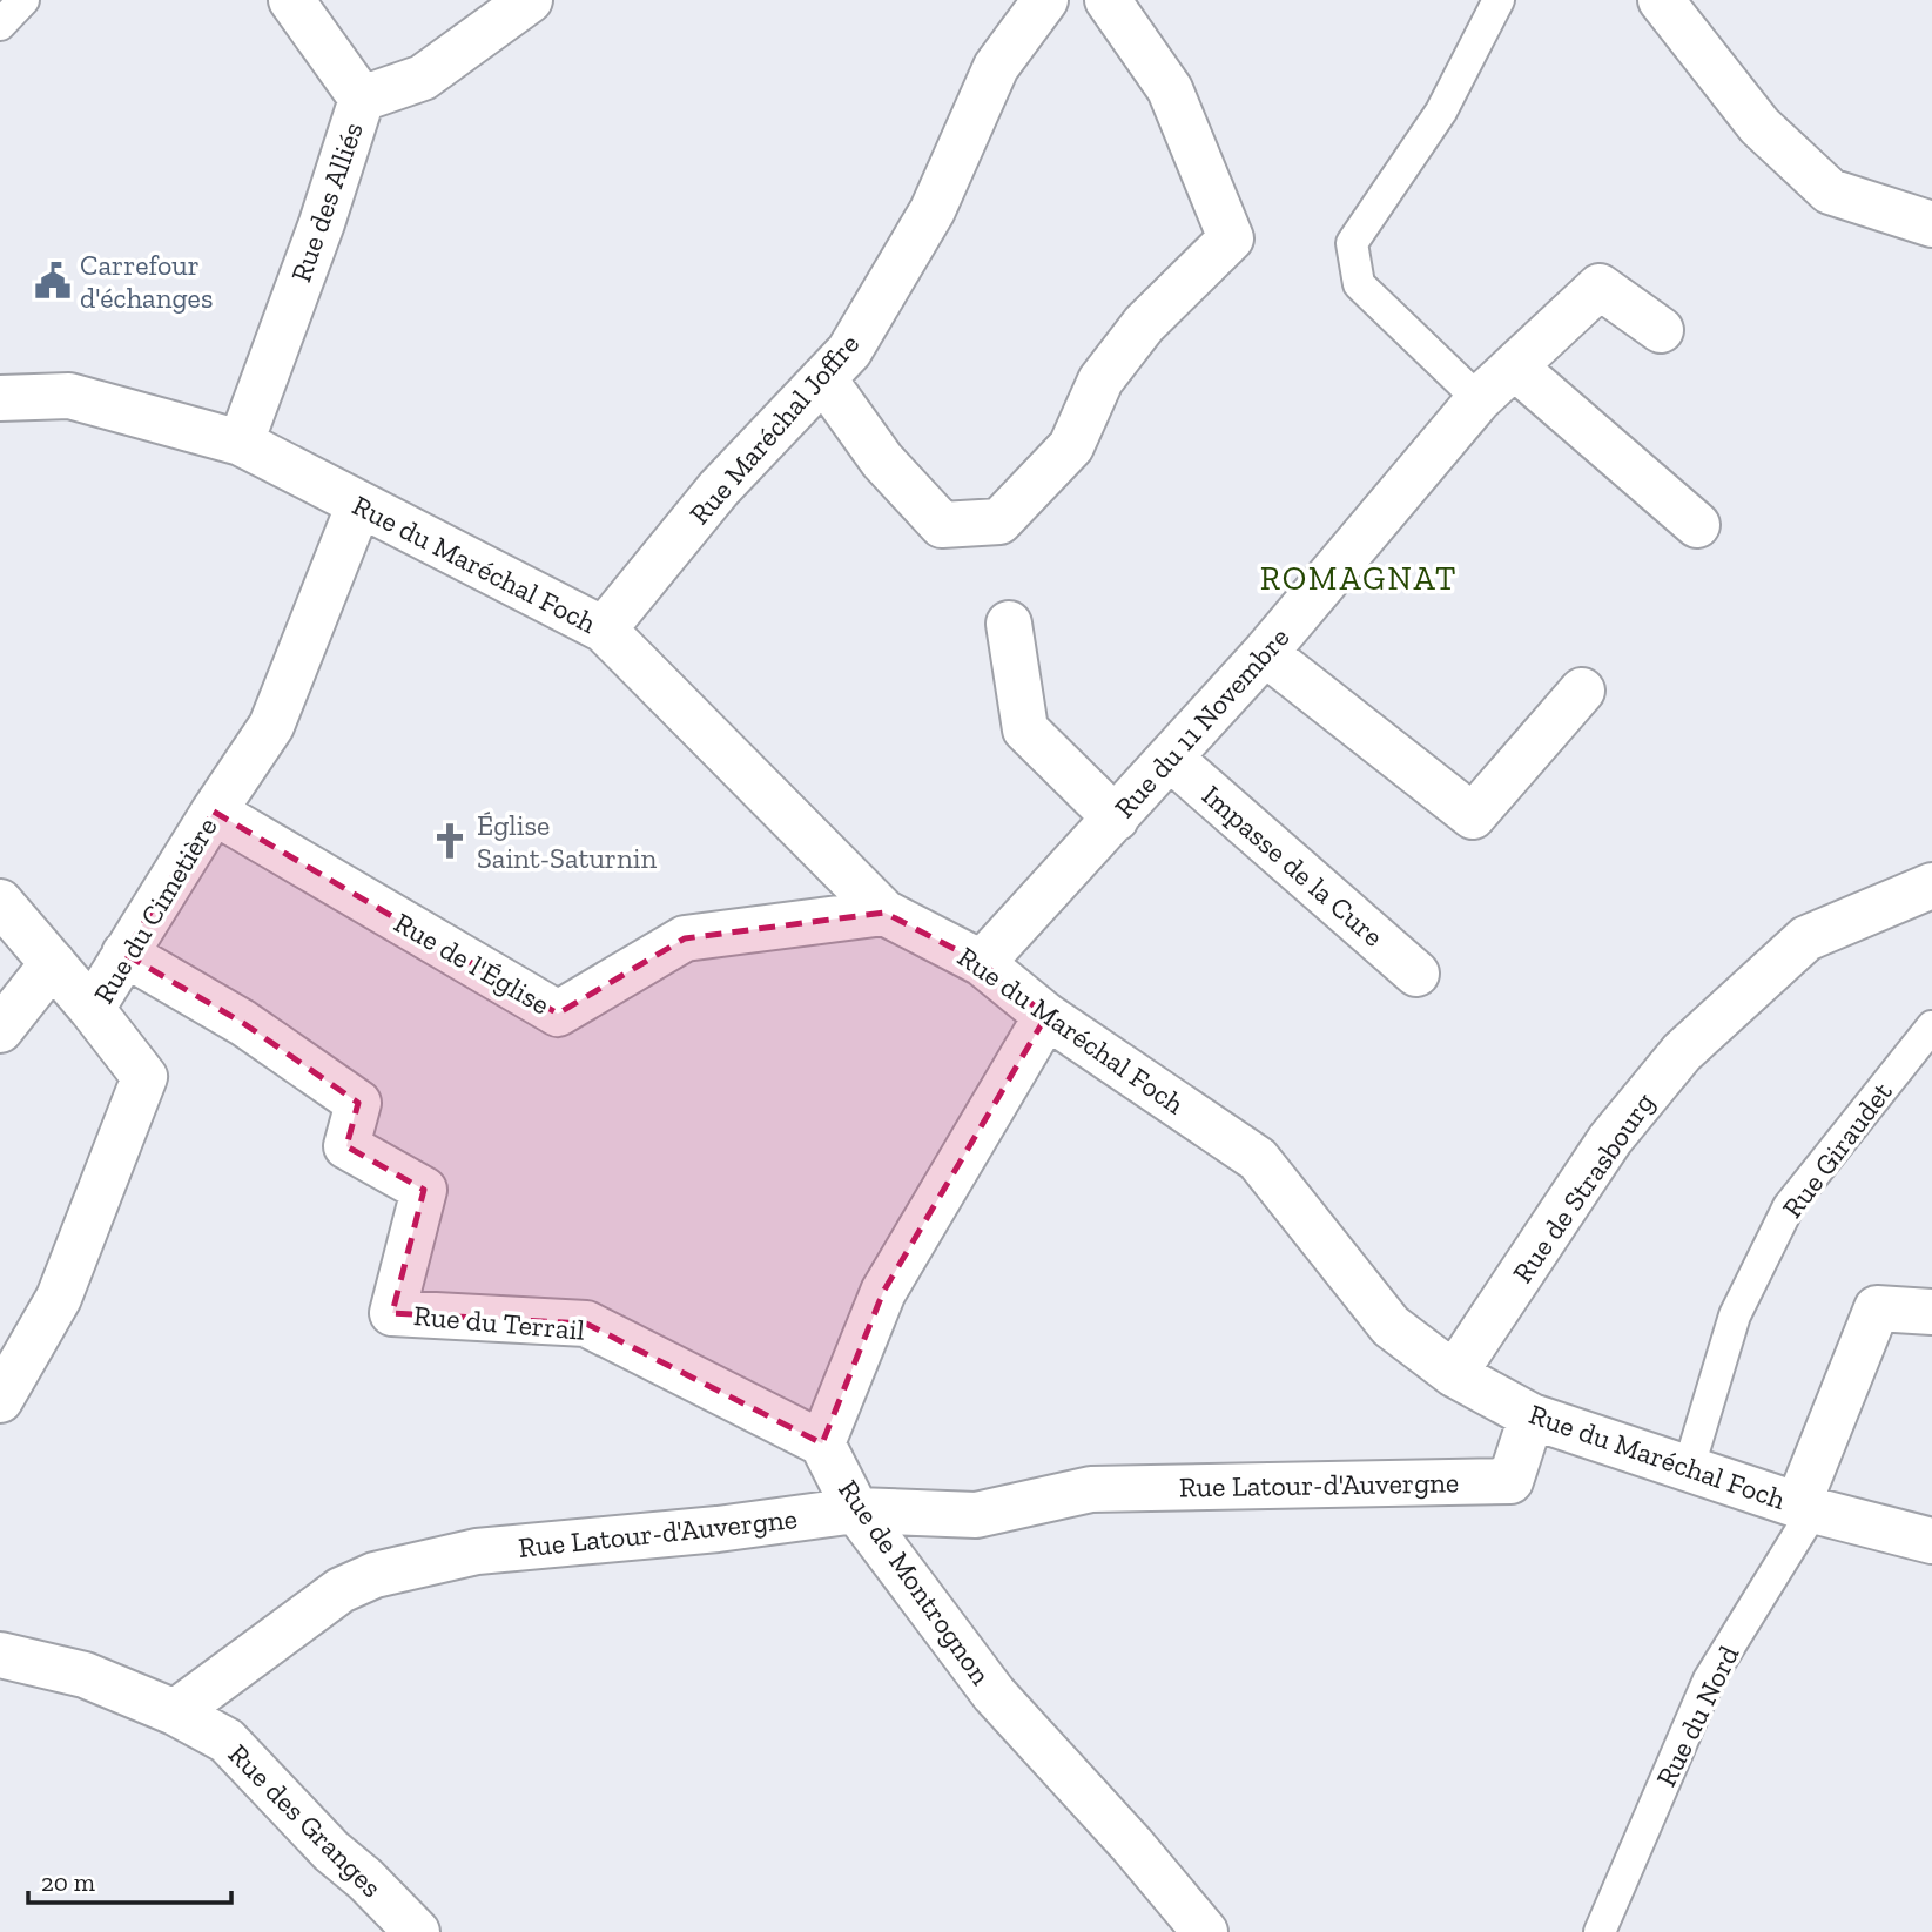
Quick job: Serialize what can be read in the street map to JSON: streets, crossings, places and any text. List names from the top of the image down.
{
  "streets": {
    "street": [
      "Rue des Alliés",
      "Rue Maréchal Joffre",
      "Rue du Maréchal Foch",
      "Rue du 11 Novembre",
      "Impasse de la Cure",
      "Rue du Cimetière",
      "Rue de l'Église",
      "Rue de Strasbourg",
      "Rue du Terrail",
      "Rue Latour-d'Auvergne",
      "Rue de Montrognon",
      "Rue des Granges"
    ],
    "lane": ["Rue Giraudet", "Rue du Nord"]
  },
  "crossings": [
    ["Rue des Alliés", "Rue du Maréchal Foch"],
    ["Rue Maréchal Joffre", "Rue du Maréchal Foch"],
    ["Rue du Maréchal Foch", "Rue du 11 Novembre"],
    ["Rue du Maréchal Foch", "Rue du Cimetière"],
    ["Rue du Maréchal Foch", "Rue de l'Église"],
    ["Rue du Maréchal Foch", "Rue Giraudet"],
    ["Rue du Maréchal Foch", "Rue de Strasbourg"],
    ["Rue du Maréchal Foch", "Rue Latour-d'Auvergne"],
    ["Rue du Maréchal Foch", "Rue du Nord"],
    ["Rue du 11 Novembre", "Impasse de la Cure"],
    ["Rue du Cimetière", "Rue de l'Église"],
    ["Rue du Cimetière", "Rue du Terrail"],
    ["Rue du Terrail", "Rue de Montrognon"],
    ["Rue Latour-d'Auvergne", "Rue de Montrognon"],
    ["Rue Latour-d'Auvergne", "Rue des Granges"]
  ],
  "districts": ["ROMAGNAT"],
  "places": {
    "public building": ["Carrefour d'échanges"],
    "church": ["Église Saint-Saturnin"]
  },
  "scale_bar": "20 m"
}
